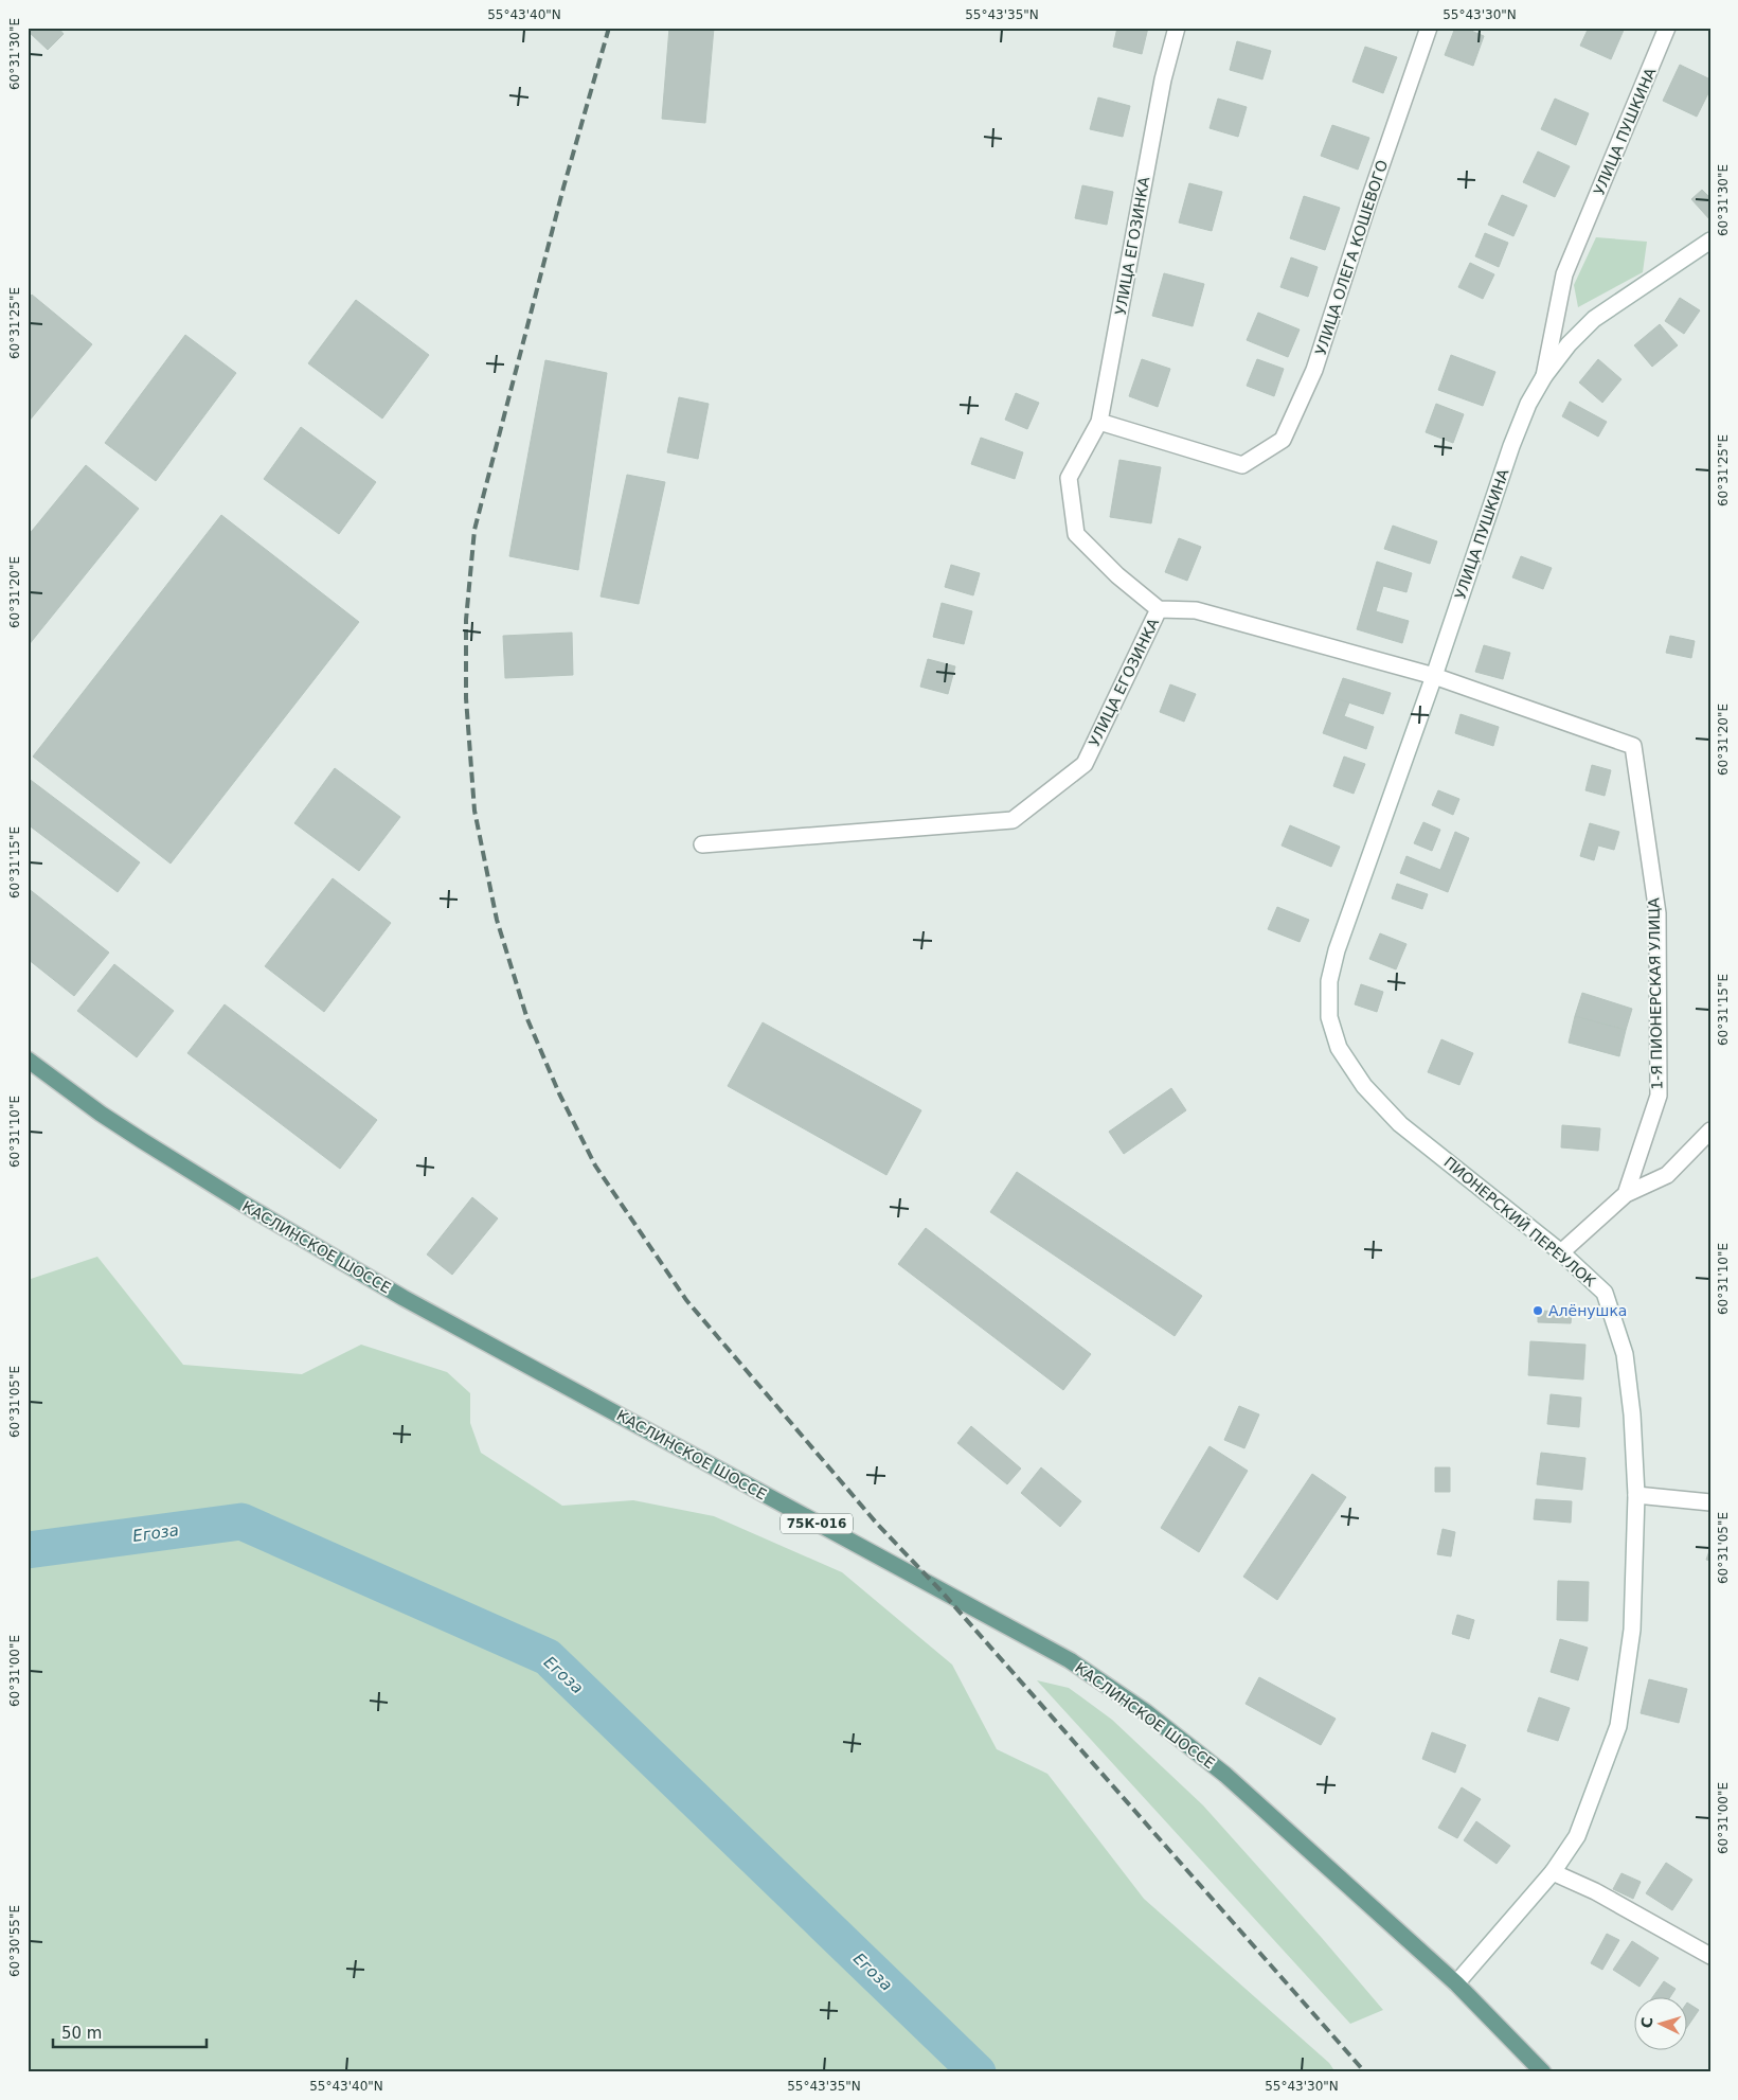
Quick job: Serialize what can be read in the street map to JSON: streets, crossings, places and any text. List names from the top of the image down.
{
  "streets": {
    "main road": ["КАСЛИНСКОЕ ШОССЕ", "75К-016"],
    "street": [
      "УЛИЦА ПУШКИНА",
      "УЛИЦА ЕГОЗИНКА",
      "УЛИЦА ОЛЕГА КОШЕВОГО",
      "1-Я ПИОНЕРСКАЯ УЛИЦА",
      "ПИОНЕРСКИЙ ПЕРЕУЛОК"
    ]
  },
  "crossings": [
    ["УЛИЦА ПУШКИНА", "1-Я ПИОНЕРСКАЯ УЛИЦА"],
    ["УЛИЦА ПУШКИНА", "ПИОНЕРСКИЙ ПЕРЕУЛОК"],
    ["УЛИЦА ЕГОЗИНКА", "УЛИЦА ОЛЕГА КОШЕВОГО"],
    ["ПИОНЕРСКИЙ ПЕРЕУЛОК", "КАСЛИНСКОЕ ШОССЕ"]
  ],
  "water": ["Егоза"],
  "places": ["Алёнушка"],
  "scale_bar": "50 m",
  "north": "left",
  "coordinates": [
    "55°43'40\"N",
    "55°43'35\"N",
    "55°43'30\"N",
    "60°31'30\"E",
    "60°31'25\"E",
    "60°31'20\"E",
    "60°31'15\"E",
    "60°31'10\"E",
    "60°31'05\"E",
    "60°31'00\"E",
    "60°30'55\"E"
  ]
}
